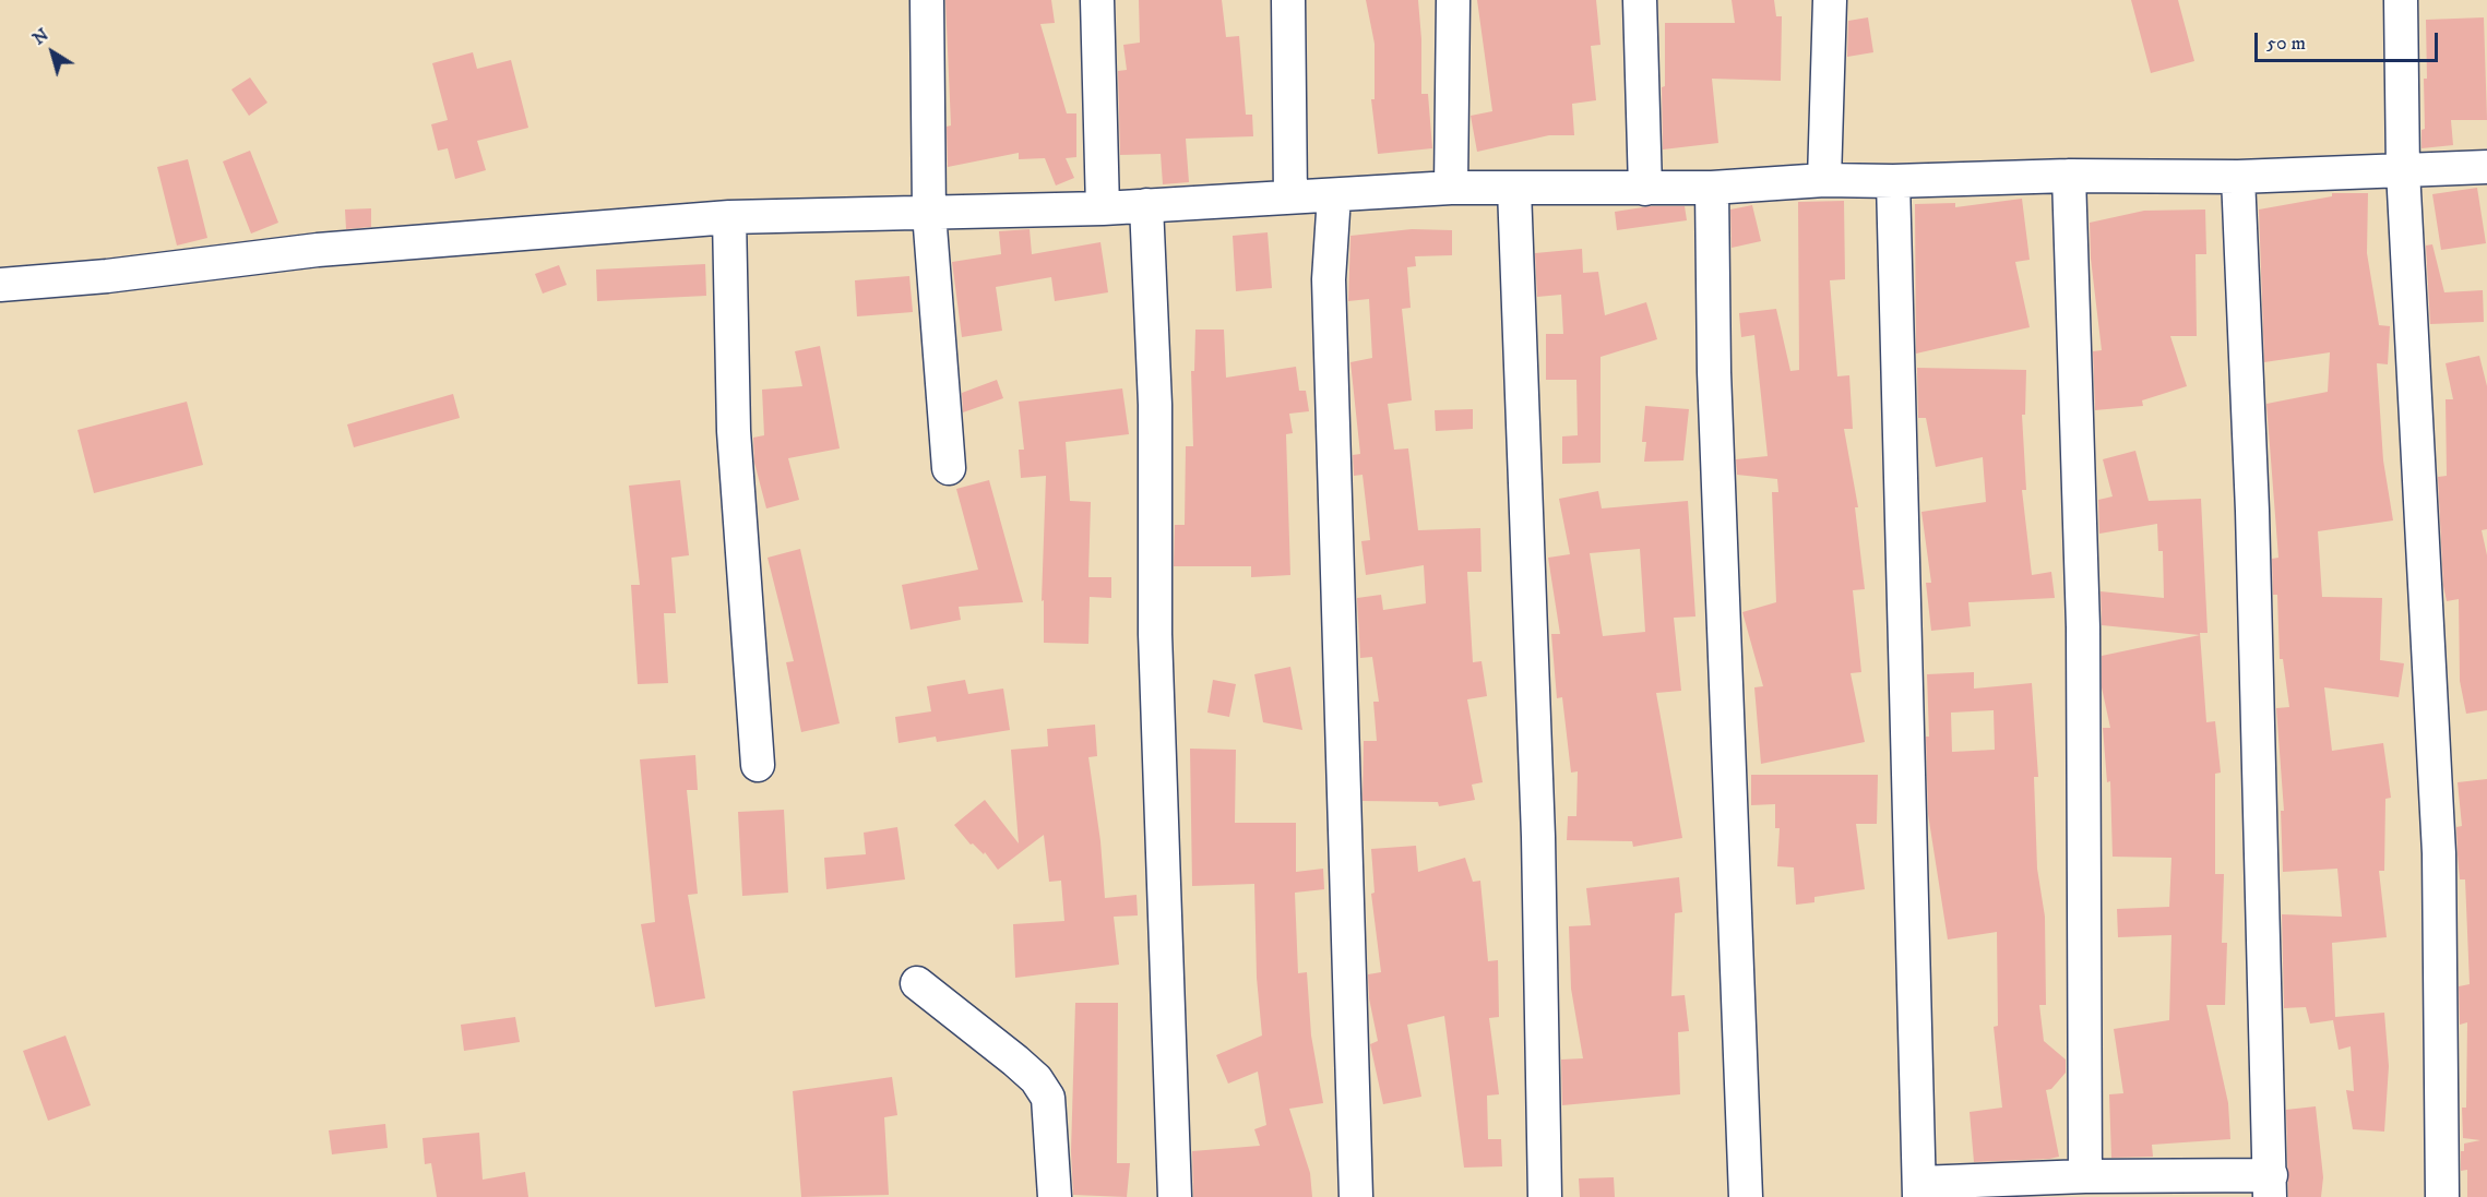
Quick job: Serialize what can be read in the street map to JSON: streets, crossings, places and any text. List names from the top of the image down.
{
  "scale_bar": "50 m",
  "north": "top left"
}
